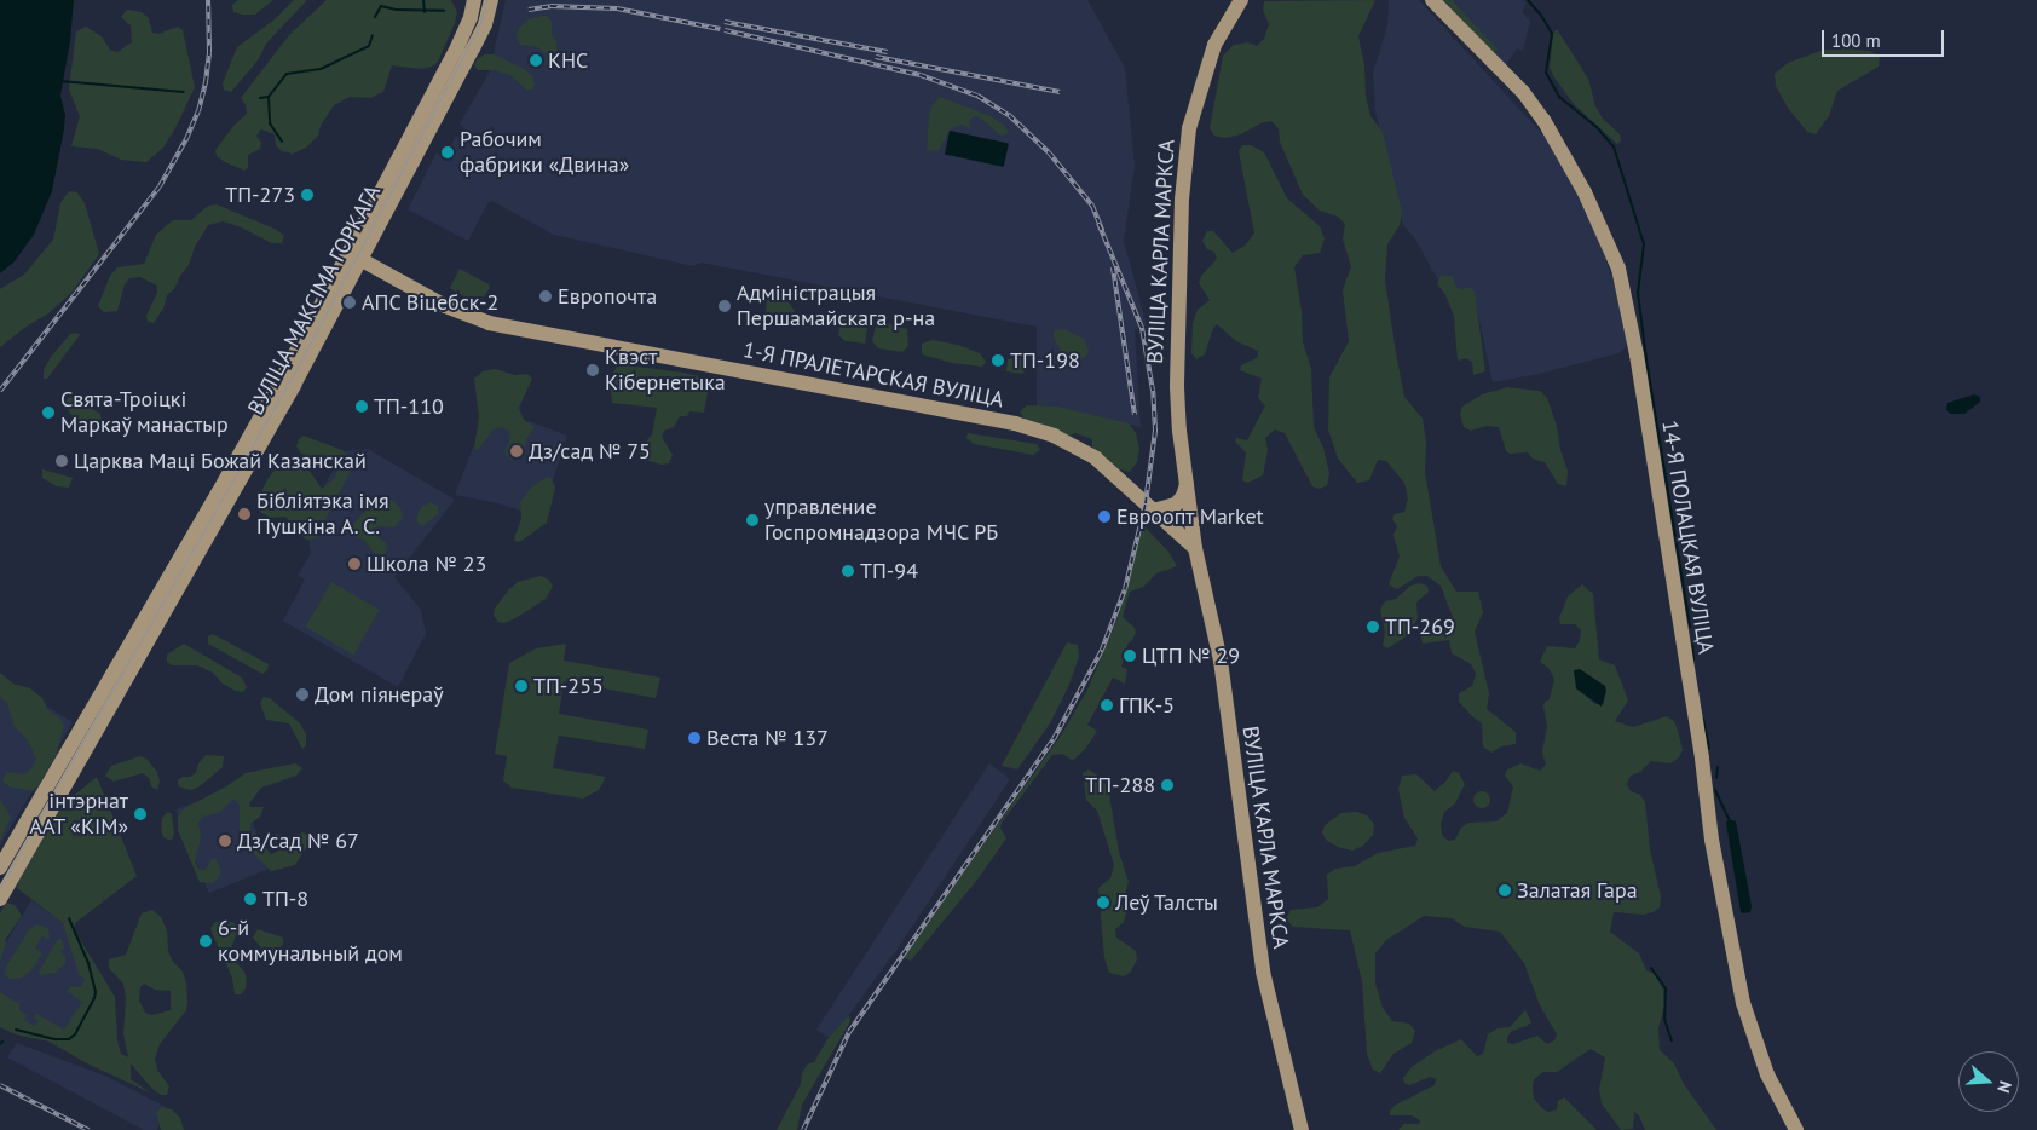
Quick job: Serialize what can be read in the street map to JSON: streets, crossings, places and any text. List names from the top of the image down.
{
  "streets": {
    "main road": [
      "ВУЛІЦА КАРЛА МАРКСА",
      "ВУЛІЦА МАКСІМА ГОРКАГА",
      "1-Я ПРАЛЕТАРСКАЯ ВУЛІЦА",
      "14-Я ПОЛАЦКАЯ ВУЛІЦА"
    ]
  },
  "crossings": [
    ["ВУЛІЦА МАКСІМА ГОРКАГА", "1-Я ПРАЛЕТАРСКАЯ ВУЛІЦА"]
  ],
  "places": [
    "КНС",
    "Рабочим фабрики «Двина»",
    "ТП-273",
    "Европочта",
    "АПС Віцебск-2",
    "Адміністрацыя Першамайскага р-на",
    "ТП-198",
    "Квэст Кібернетыка",
    "ТП-110",
    "Свята-Троіцкі Маркаў манастыр",
    "Дз/сад № 75",
    "Царква Маці Божай Казанскай",
    "Бібліятэка імя Пушкіна А. С.",
    "Евроопт Market",
    "управление Госпромнадзора МЧС РБ",
    "Школа № 23",
    "ТП-94",
    "ТП-269",
    "ЦТП № 29",
    "ТП-255",
    "Дом піянераў",
    "ГПК-5",
    "Веста № 137",
    "ТП-288",
    "інтэрнат ААТ «КІМ»",
    "Дз/сад № 67",
    "Залатая Гара",
    "ТП-8",
    "Леў Талсты",
    "6-й коммунальный дом"
  ],
  "scale_bar": "100 m",
  "north": "right"
}
